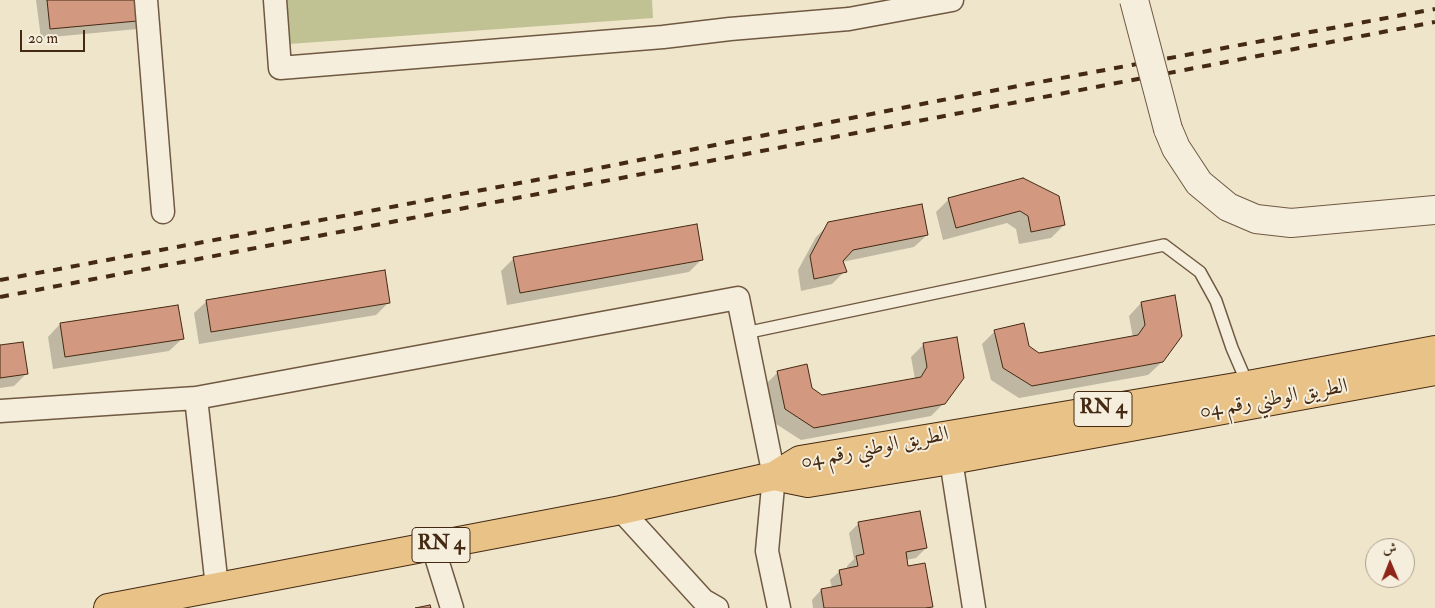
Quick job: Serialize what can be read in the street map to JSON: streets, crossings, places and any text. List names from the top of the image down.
{
  "streets": {
    "main road": ["الطريق الوطني رقم 04", "RN 4"]
  },
  "crossings": [
    ["الطريق الوطني رقم 04", "RN 4"]
  ],
  "scale_bar": "20 m",
  "north": "top"
}
